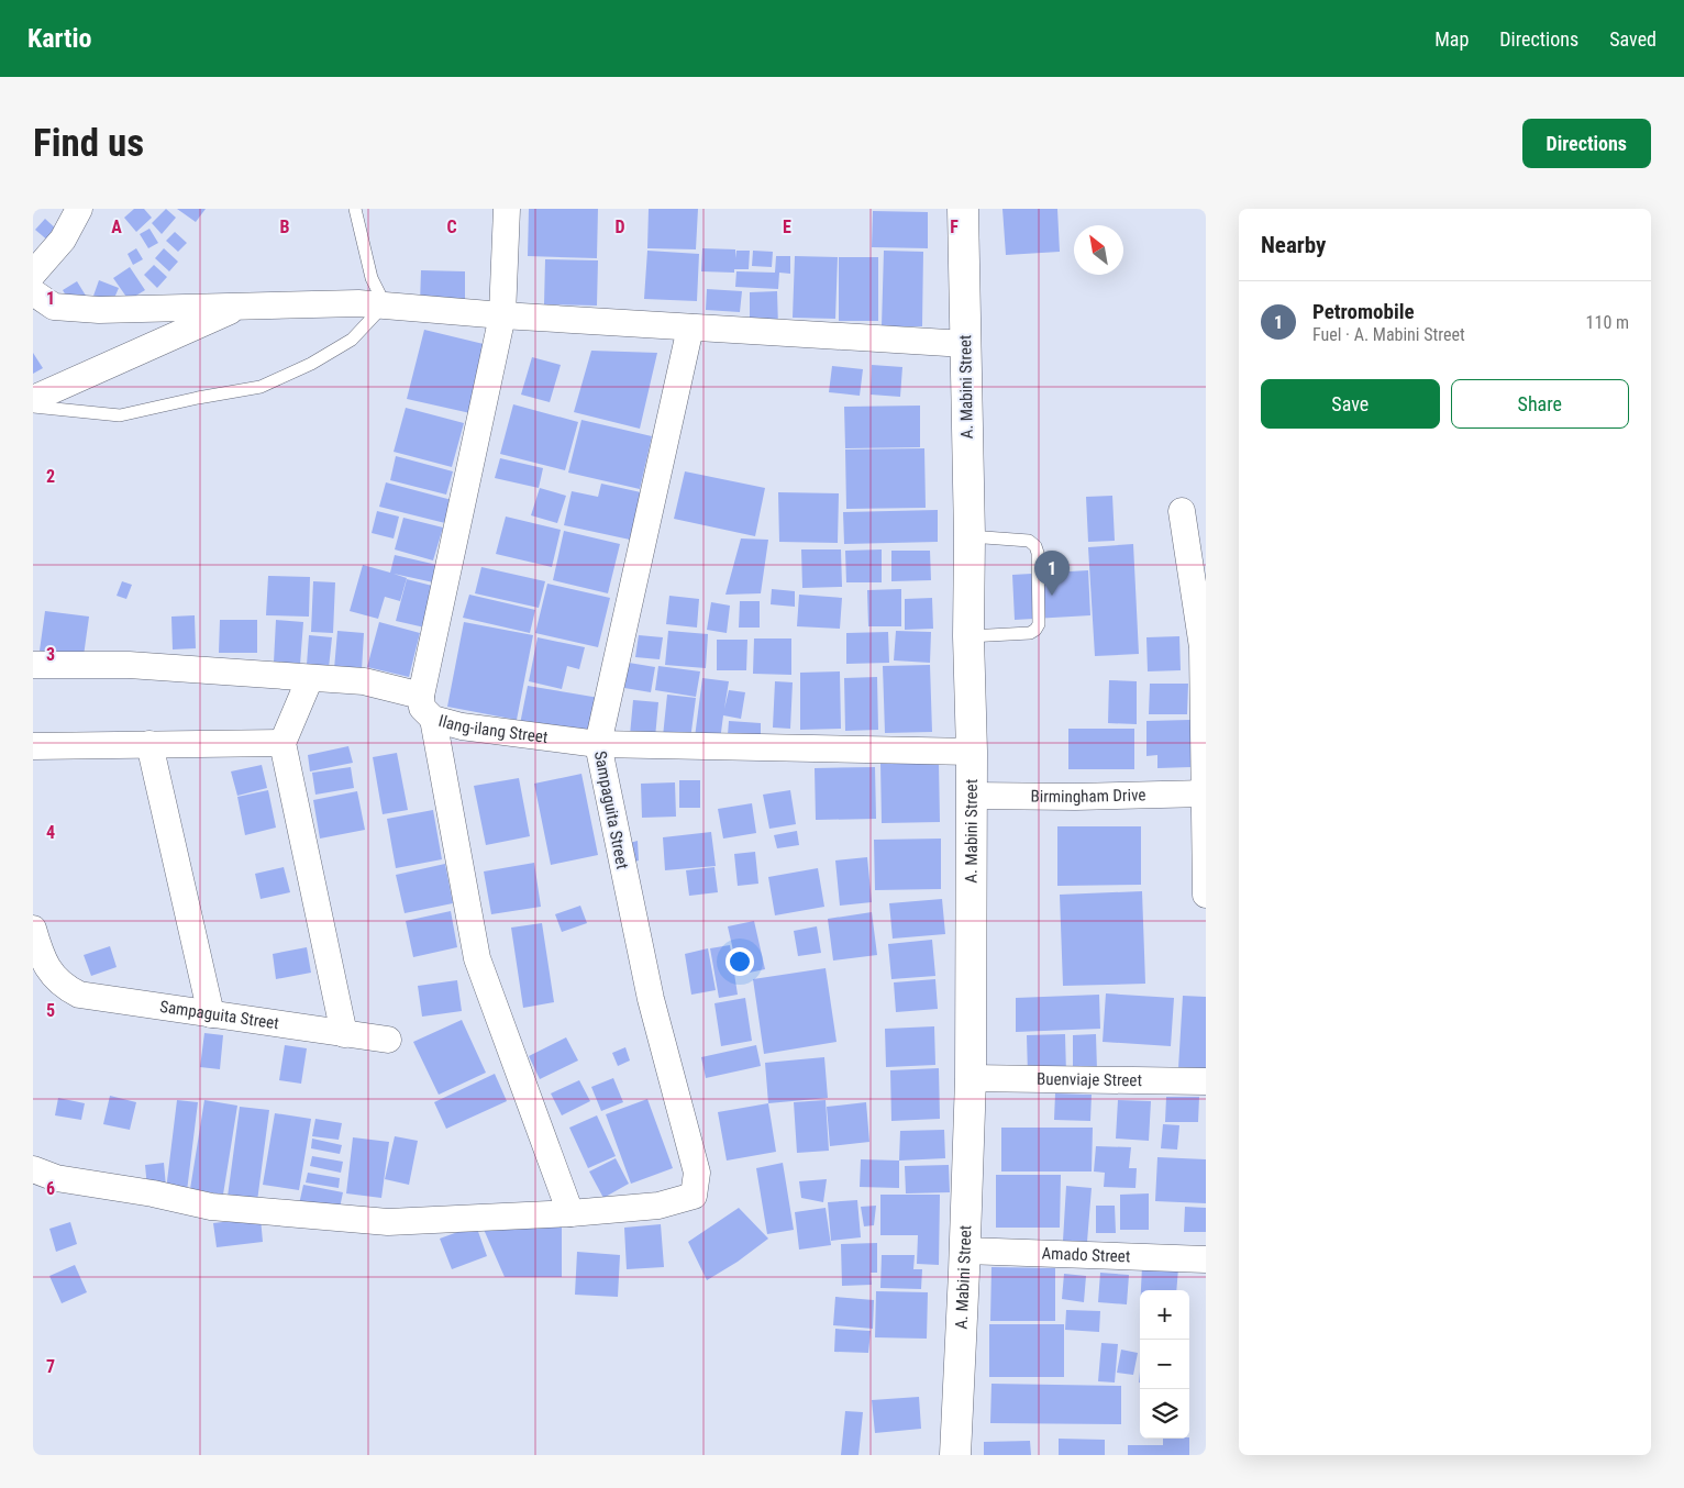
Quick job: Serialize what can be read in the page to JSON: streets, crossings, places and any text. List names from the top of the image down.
{
  "streets": {
    "main road": ["A. Mabini Street"],
    "street": [
      "Ilang-ilang Street",
      "Birmingham Drive",
      "Sampaguita Street",
      "Buenviaje Street",
      "Amado Street"
    ]
  },
  "crossings": [
    ["A. Mabini Street", "Ilang-ilang Street"],
    ["A. Mabini Street", "Birmingham Drive"],
    ["A. Mabini Street", "Buenviaje Street"],
    ["A. Mabini Street", "Amado Street"],
    ["Ilang-ilang Street", "Sampaguita Street"]
  ],
  "north": "top left",
  "page": {
    "header": "Kartio",
    "nav": ["Map", "Directions", "Saved"],
    "buttons": [
      "Directions",
      ["Save", "Share"]
    ],
    "title": "Find us",
    "heading": "Nearby",
    "list": [
      {
        "mark": "1",
        "name": "Petromobile",
        "note": "Fuel · A. Mabini Street",
        "value": "110 m"
      }
    ],
    "pins": "1",
    "map_buttons": ["+", "−"]
  },
  "grid": {
    "columns": [
      "A",
      "B",
      "C",
      "D",
      "E",
      "F"
    ],
    "rows": [
      "1",
      "2",
      "3",
      "4",
      "5",
      "6",
      "7"
    ]
  }
}
